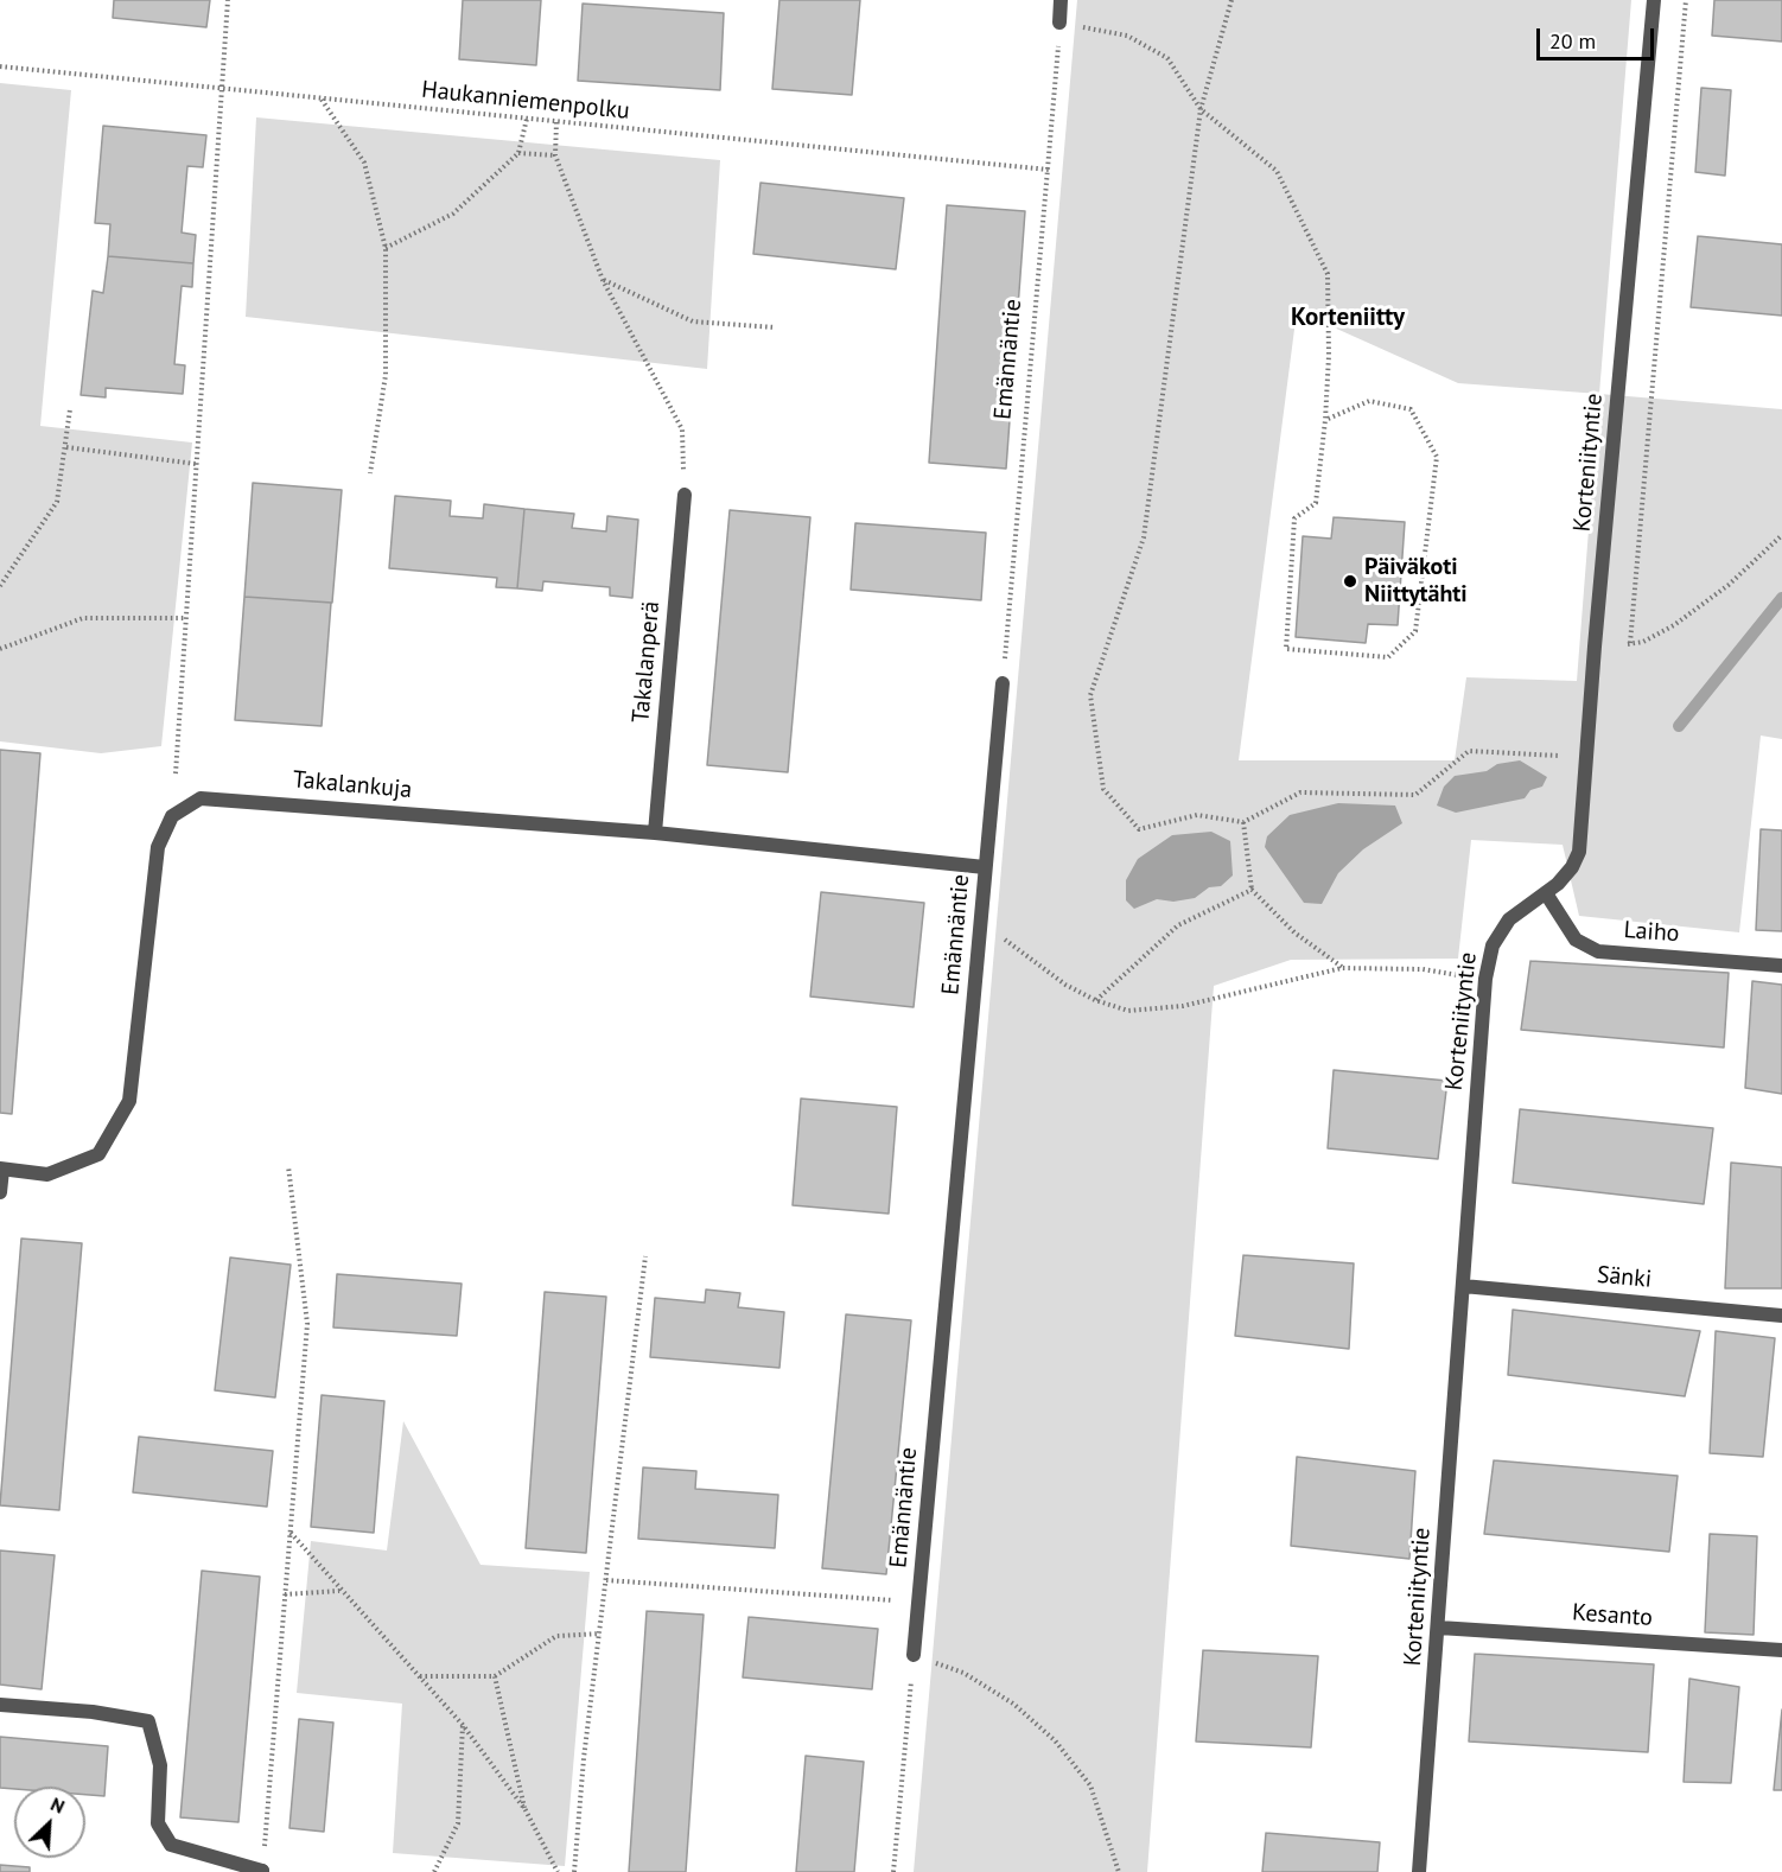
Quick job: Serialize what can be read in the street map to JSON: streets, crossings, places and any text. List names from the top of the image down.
{
  "streets": {
    "street": [
      "Emännäntie",
      "Korteniityntie",
      "Takalanperä",
      "Takalankuja",
      "Laiho",
      "Sänki",
      "Kesanto"
    ],
    "path": ["Haukanniemenpolku"]
  },
  "crossings": [
    ["Haukanniemenpolku", "Emännäntie"],
    ["Emännäntie", "Takalankuja"],
    ["Korteniityntie", "Laiho"],
    ["Korteniityntie", "Sänki"],
    ["Korteniityntie", "Kesanto"],
    ["Takalanperä", "Takalankuja"]
  ],
  "districts": ["Korteniitty"],
  "places": ["Päiväkoti Niittytähti"],
  "scale_bar": "20 m",
  "north": "top right"
}
